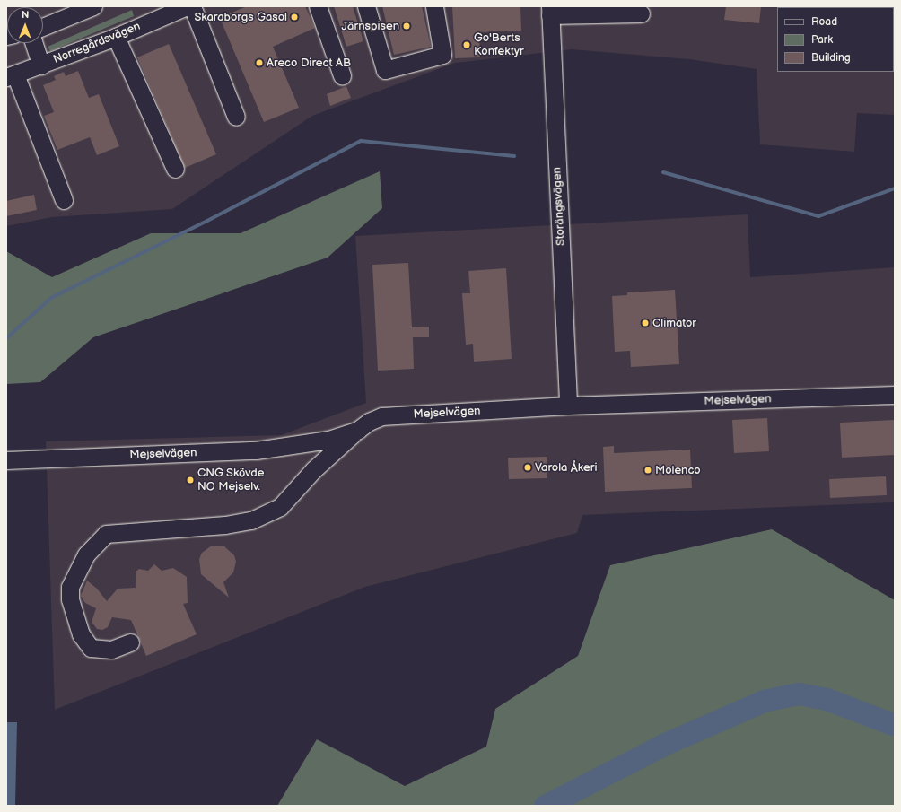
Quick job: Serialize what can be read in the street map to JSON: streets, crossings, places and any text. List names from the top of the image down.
{
  "streets": {
    "street": ["Norregårdsvägen", "Storängsvägen", "Mejselvägen"]
  },
  "crossings": [
    ["Storängsvägen", "Mejselvägen"]
  ],
  "places": [
    "Skaraborgs Gasol",
    "Järnspisen",
    "Go'Berts Konfektyr",
    "Areco Direct AB",
    "Climator",
    "Varola Åkeri",
    "Molenco",
    "CNG Skövde NO Mejselv."
  ],
  "legend": ["Road", "Park", "Building"],
  "north": "top"
}
